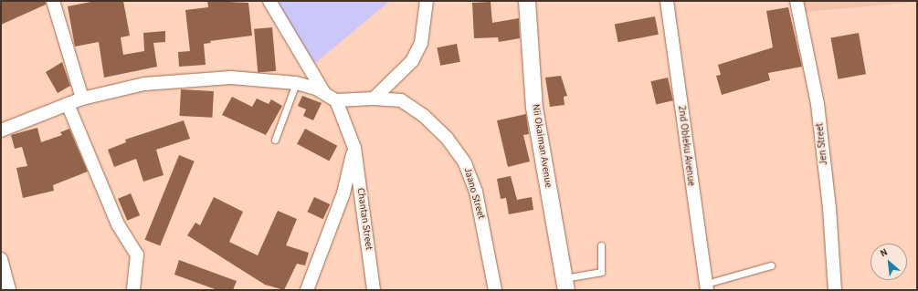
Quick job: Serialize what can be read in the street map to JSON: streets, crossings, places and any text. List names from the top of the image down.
{
  "streets": {
    "street": [
      "Jen Street",
      "Nii Okaiman Avenue",
      "2nd Obleku Avenue",
      "Jaano Street",
      "Chantan Street"
    ]
  },
  "crossings": [
    ["Jaano Street", "Chantan Street"]
  ],
  "north": "top left"
}
